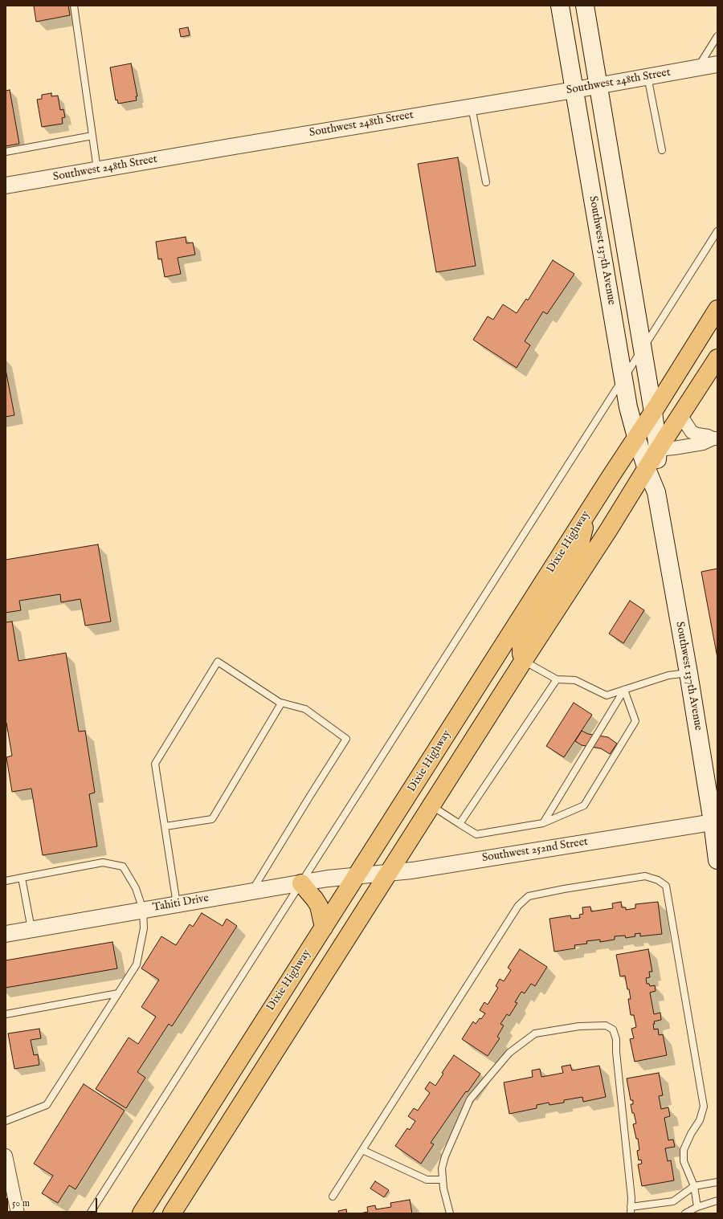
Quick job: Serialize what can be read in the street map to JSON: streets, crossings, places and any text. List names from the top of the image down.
{
  "streets": {
    "highway": ["Dixie Highway"],
    "main road": ["Southwest 137th Avenue"],
    "street": ["Southwest 248th Street", "Southwest 252nd Street", "Tahiti Drive"]
  },
  "crossings": [
    ["Southwest 248th Street", "Southwest 137th Avenue"],
    ["Southwest 137th Avenue", "Dixie Highway"],
    ["Southwest 137th Avenue", "Southwest 252nd Street"],
    ["Dixie Highway", "Southwest 252nd Street"],
    ["Dixie Highway", "Tahiti Drive"],
    ["Southwest 252nd Street", "Tahiti Drive"]
  ],
  "scale_bar": "50 m"
}
